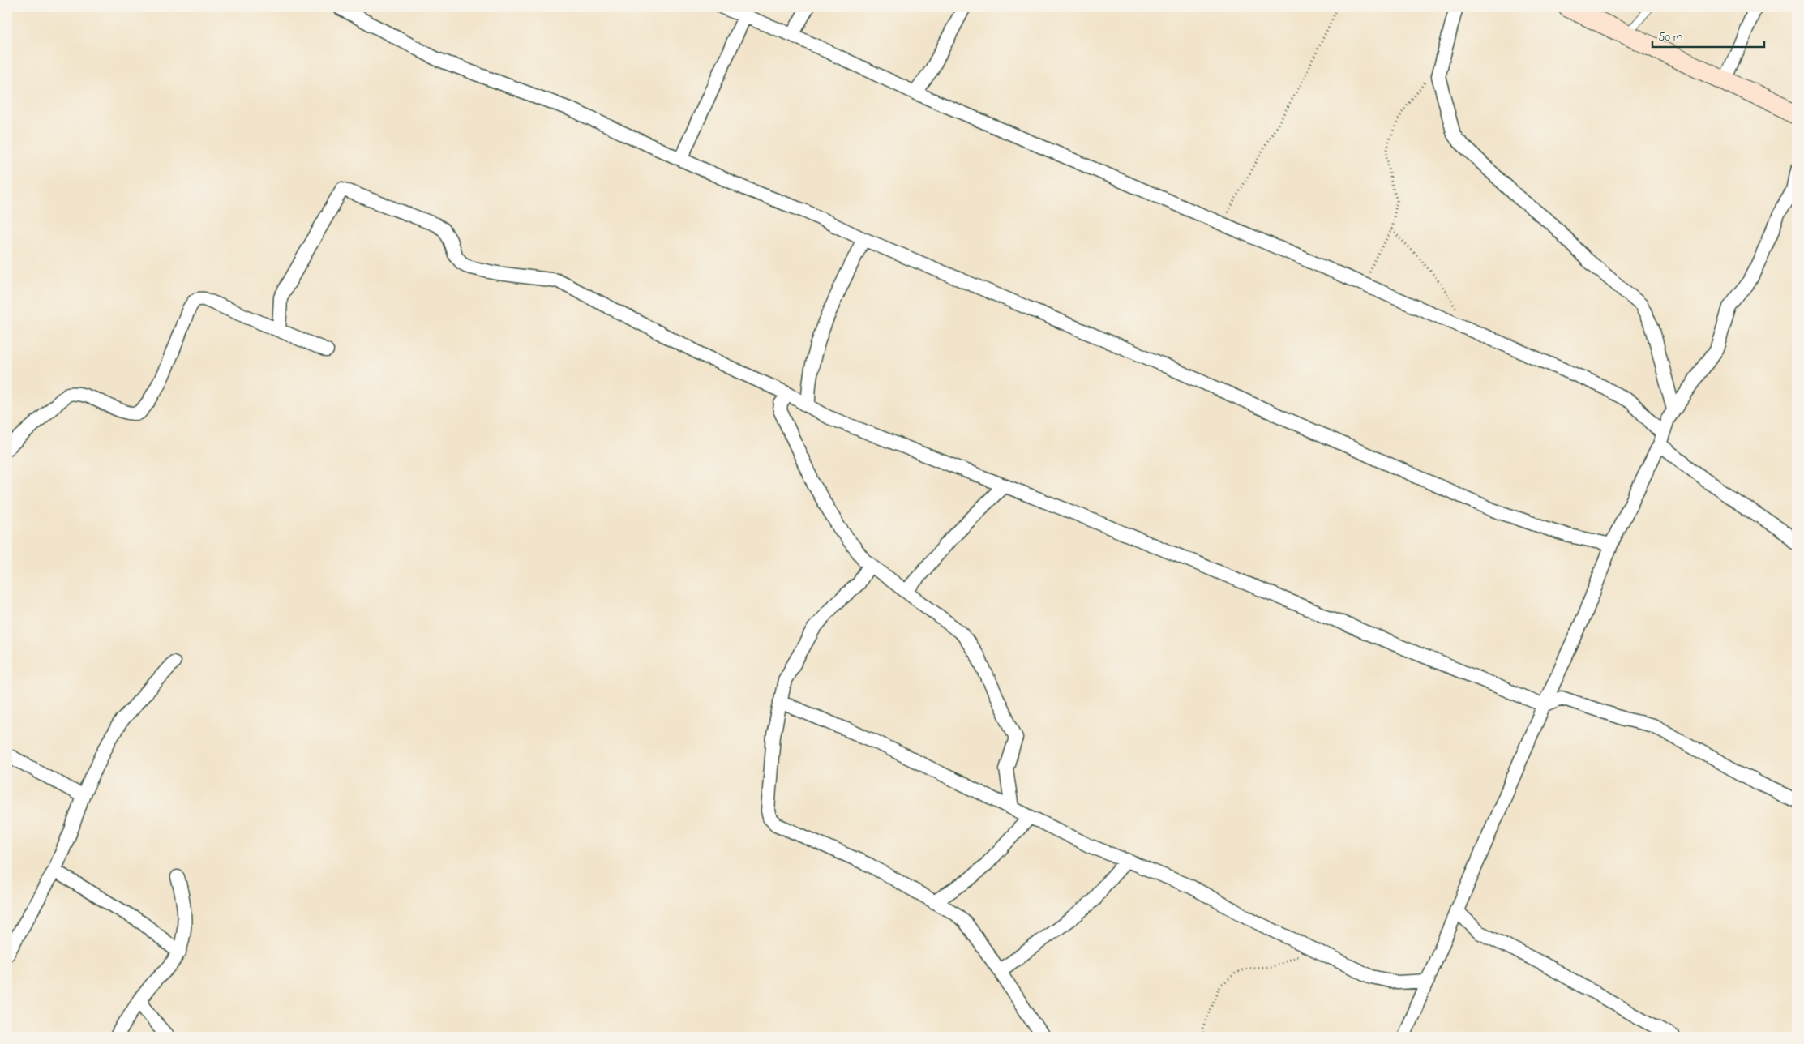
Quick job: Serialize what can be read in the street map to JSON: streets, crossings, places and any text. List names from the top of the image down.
{
  "scale_bar": "50 m"
}
